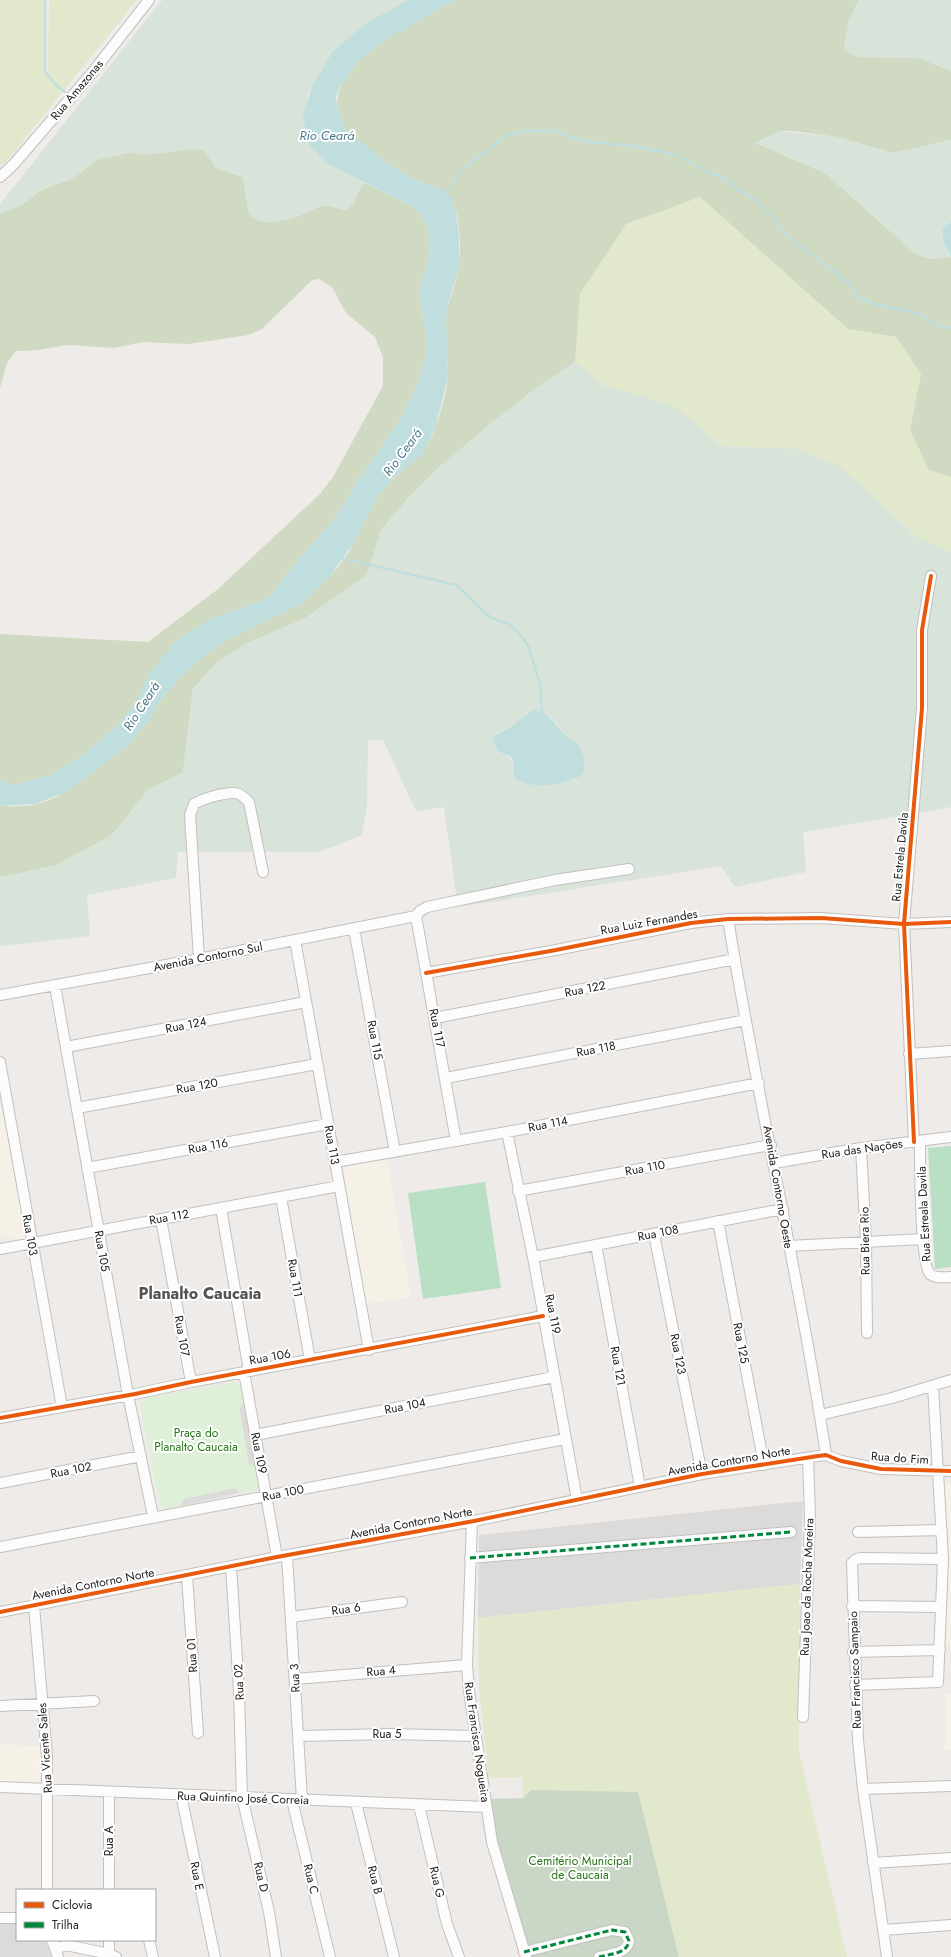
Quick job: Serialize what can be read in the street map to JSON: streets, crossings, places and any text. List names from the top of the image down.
{
  "streets": {
    "street": [
      "Rua Amazonas",
      "Rua Estrela Davila",
      "Rua Luiz Fernandes",
      "Avenida Contorno Sul",
      "Rua 122",
      "Rua 124",
      "Rua 117",
      "Rua 115",
      "Rua 118",
      "Rua 120",
      "Rua 114",
      "Rua 113",
      "Rua 116",
      "Rua das Nações",
      "Rua 110",
      "Avenida Contorno Oeste",
      "Rua Estreala Davila",
      "Rua 112",
      "Rua 108",
      "Rua 103",
      "Rua Biera Rio",
      "Rua 105",
      "Rua 111",
      "Rua 119",
      "Rua 107",
      "Rua 125",
      "Rua 123",
      "Rua 106",
      "Rua 121",
      "Rua 104",
      "Rua 109",
      "Rua do Fim",
      "Avenida Contorno Norte",
      "Rua 102",
      "Rua 100",
      "Rua Joao da Rocha Moreira",
      "Rua 6",
      "Rua 01",
      "Rua Francisco Sampaio",
      "Rua 4",
      "Rua 3",
      "Rua 02",
      "Rua 5",
      "Rua Francisca Nogueira",
      "Rua Vicente Sales",
      "Rua Quintino José Correia",
      "Rua A",
      "Rua E",
      "Rua D",
      "Rua C",
      "Rua B",
      "Rua G"
    ]
  },
  "crossings": [
    ["Rua Estrela Davila", "Rua Luiz Fernandes"],
    ["Rua Estrela Davila", "Rua das Nações"],
    ["Rua Estrela Davila", "Rua Estreala Davila"],
    ["Rua Luiz Fernandes", "Rua 117"],
    ["Rua Luiz Fernandes", "Avenida Contorno Oeste"],
    ["Avenida Contorno Sul", "Rua 117"],
    ["Avenida Contorno Sul", "Rua 115"],
    ["Avenida Contorno Sul", "Rua 113"],
    ["Avenida Contorno Sul", "Rua 105"],
    ["Rua 122", "Rua 117"],
    ["Rua 122", "Avenida Contorno Oeste"],
    ["Rua 124", "Rua 113"],
    ["Rua 124", "Rua 105"],
    ["Rua 117", "Rua 118"],
    ["Rua 117", "Rua 114"],
    ["Rua 115", "Rua 114"],
    ["Rua 118", "Avenida Contorno Oeste"],
    ["Rua 120", "Rua 113"],
    ["Rua 120", "Rua 105"],
    ["Rua 114", "Rua 113"],
    ["Rua 114", "Avenida Contorno Oeste"],
    ["Rua 114", "Rua 119"],
    ["Rua 113", "Rua 116"],
    ["Rua 113", "Rua 112"],
    ["Rua 113", "Rua 106"],
    ["Rua 116", "Rua 105"],
    ["Rua das Nações", "Avenida Contorno Oeste"],
    ["Rua das Nações", "Rua Estreala Davila"],
    ["Rua das Nações", "Rua Biera Rio"],
    ["Rua 110", "Avenida Contorno Oeste"],
    ["Rua 110", "Rua 119"],
    ["Avenida Contorno Oeste", "Rua 108"],
    ["Avenida Contorno Oeste", "Rua do Fim"],
    ["Avenida Contorno Oeste", "Avenida Contorno Norte"],
    ["Rua 112", "Rua 103"],
    ["Rua 112", "Rua 105"],
    ["Rua 112", "Rua 111"],
    ["Rua 112", "Rua 107"],
    ["Rua 112", "Rua 109"],
    ["Rua 108", "Rua 119"],
    ["Rua 108", "Rua 125"],
    ["Rua 108", "Rua 123"],
    ["Rua 108", "Rua 121"],
    ["Rua 103", "Rua 106"],
    ["Rua 105", "Rua 106"],
    ["Rua 105", "Rua 102"],
    ["Rua 105", "Rua 100"],
    ["Rua 111", "Rua 106"],
    ["Rua 119", "Rua 106"],
    ["Rua 119", "Rua 104"],
    ["Rua 119", "Avenida Contorno Norte"],
    ["Rua 119", "Rua 100"],
    ["Rua 107", "Rua 106"],
    ["Rua 125", "Avenida Contorno Norte"],
    ["Rua 123", "Avenida Contorno Norte"],
    ["Rua 106", "Rua 109"],
    ["Rua 121", "Avenida Contorno Norte"],
    ["Rua 104", "Rua 109"],
    ["Rua 109", "Avenida Contorno Norte"],
    ["Rua 109", "Rua 100"],
    ["Rua 109", "Rua 3"],
    ["Rua do Fim", "Avenida Contorno Norte"],
    ["Avenida Contorno Norte", "Rua Joao da Rocha Moreira"],
    ["Avenida Contorno Norte", "Rua 01"],
    ["Avenida Contorno Norte", "Rua 3"],
    ["Avenida Contorno Norte", "Rua 02"],
    ["Avenida Contorno Norte", "Rua Francisca Nogueira"],
    ["Avenida Contorno Norte", "Rua Vicente Sales"],
    ["Rua 6", "Rua 3"],
    ["Rua 4", "Rua 3"],
    ["Rua 4", "Rua Francisca Nogueira"],
    ["Rua 3", "Rua 5"],
    ["Rua 3", "Rua Quintino José Correia"],
    ["Rua 3", "Rua C"],
    ["Rua 02", "Rua Quintino José Correia"],
    ["Rua 02", "Rua D"],
    ["Rua 5", "Rua Francisca Nogueira"],
    ["Rua Francisca Nogueira", "Rua Quintino José Correia"],
    ["Rua Vicente Sales", "Rua Quintino José Correia"],
    ["Rua Quintino José Correia", "Rua A"],
    ["Rua Quintino José Correia", "Rua E"],
    ["Rua Quintino José Correia", "Rua D"],
    ["Rua Quintino José Correia", "Rua C"],
    ["Rua Quintino José Correia", "Rua B"],
    ["Rua Quintino José Correia", "Rua G"]
  ],
  "districts": ["Planalto Caucaia"],
  "water": ["Rio Ceará"],
  "parks": ["Praça do Planalto Caucaia", "Cemitério Municipal de Caucaia"],
  "legend": ["Ciclovia", "Trilha"]
}
